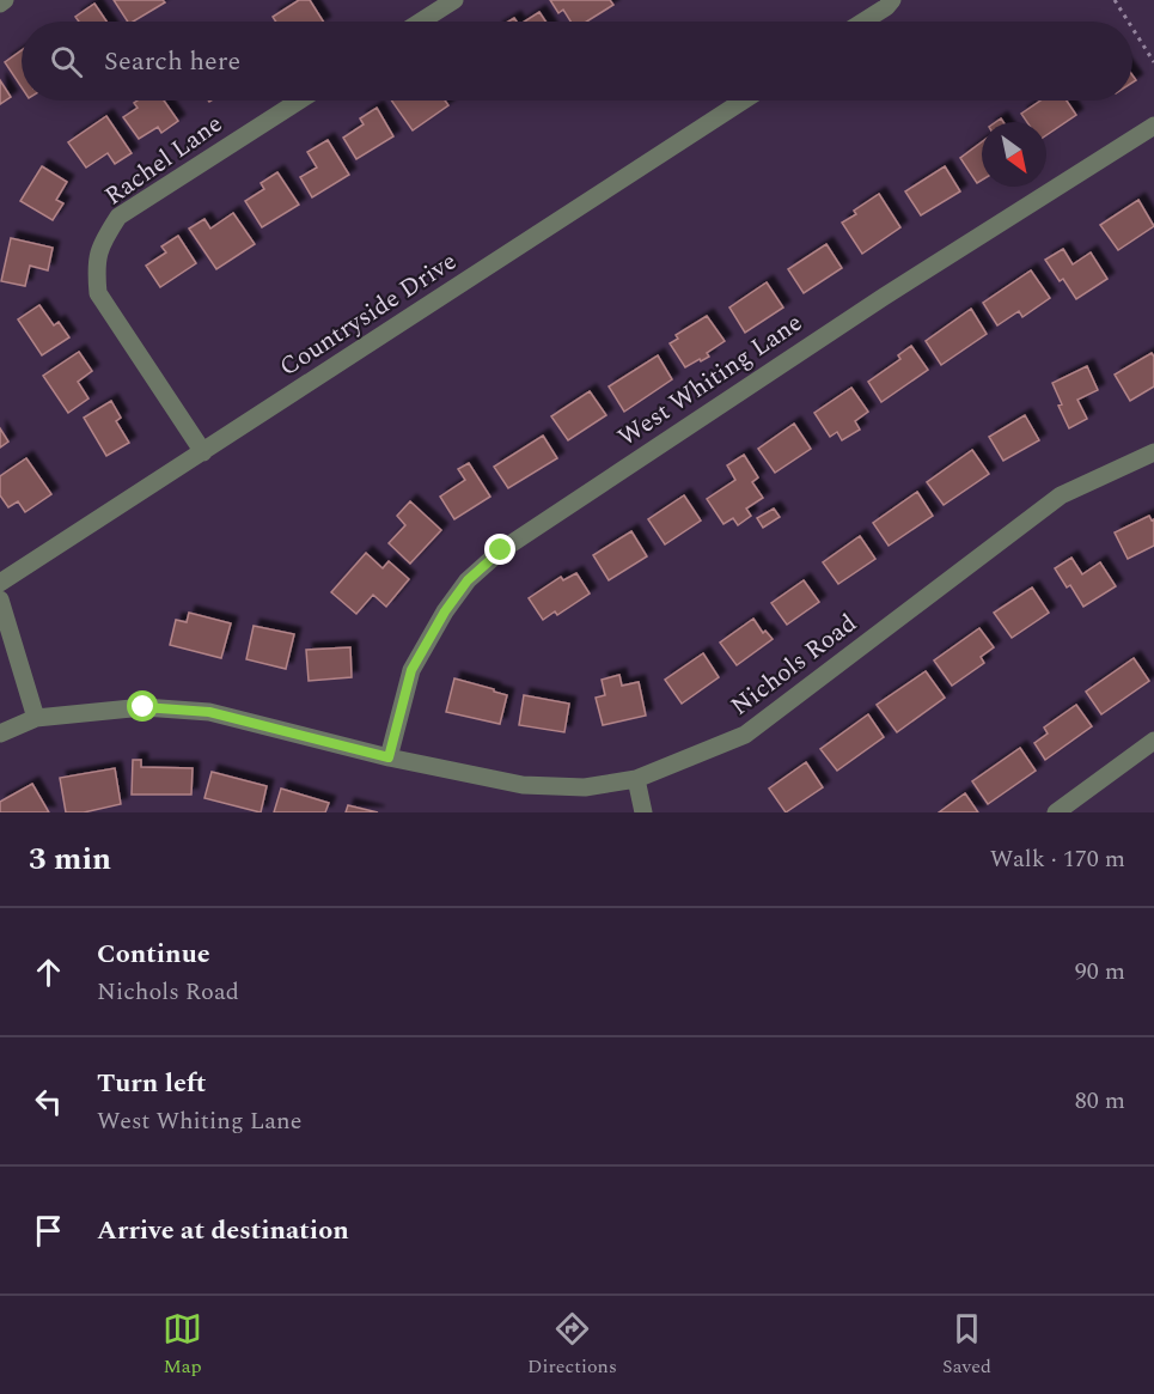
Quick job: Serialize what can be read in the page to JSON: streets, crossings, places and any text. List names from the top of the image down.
{
  "streets": {
    "street": [
      "Rachel Lane",
      "Countryside Drive",
      "West Whiting Lane",
      "Nichols Road"
    ]
  },
  "crossings": [
    ["Rachel Lane", "Countryside Drive"],
    ["West Whiting Lane", "Nichols Road"]
  ],
  "north": "bottom right",
  "page": {
    "search": "Search here",
    "heading": ["3 min", "Walk · 170 m"],
    "list": [
      ["Continue", "Nichols Road", "90 m"],
      ["Turn left", "West Whiting Lane", "80 m"],
      "Arrive at destination"
    ],
    "nav": ["Map", "Directions", "Saved"]
  }
}
